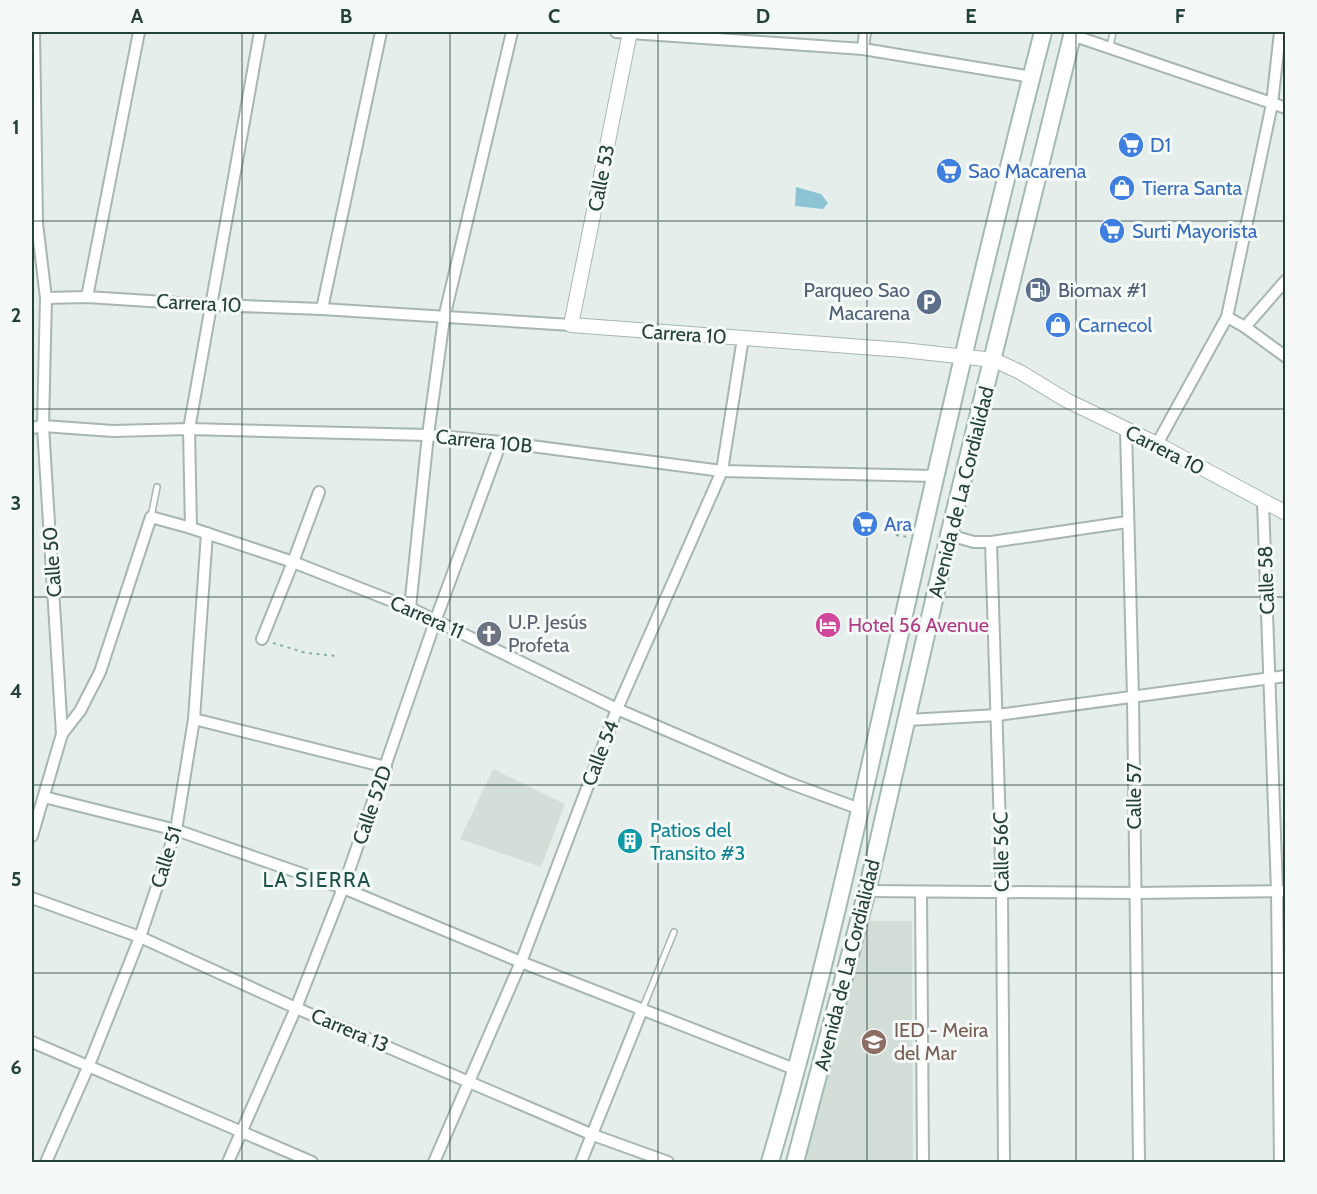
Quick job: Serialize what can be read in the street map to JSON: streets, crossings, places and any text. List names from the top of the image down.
{
  "streets": {
    "main road": ["Avenida de La Cordialidad"],
    "street": [
      "Calle 53",
      "Carrera 10",
      "Carrera 10B",
      "Calle 50",
      "Calle 58",
      "Carrera 11",
      "Calle 54",
      "Calle 57",
      "Calle 52D",
      "Calle 56C",
      "Calle 51",
      "Carrera 13"
    ]
  },
  "crossings": [
    ["Calle 53", "Carrera 10"],
    ["Carrera 10", "Avenida de La Cordialidad"],
    ["Carrera 10", "Calle 50"],
    ["Carrera 10", "Calle 58"],
    ["Carrera 10", "Calle 54"],
    ["Carrera 10", "Calle 57"],
    ["Carrera 10B", "Avenida de La Cordialidad"],
    ["Carrera 10B", "Calle 50"],
    ["Carrera 10B", "Calle 54"],
    ["Carrera 10B", "Calle 52D"],
    ["Avenida de La Cordialidad", "Carrera 11"],
    ["Carrera 11", "Calle 54"],
    ["Carrera 11", "Calle 52D"],
    ["Carrera 11", "Calle 51"],
    ["Calle 54", "Carrera 13"],
    ["Calle 52D", "Carrera 13"],
    ["Calle 51", "Carrera 13"]
  ],
  "districts": ["LA SIERRA"],
  "places": {
    "supermarket": [
      "D1",
      "Sao Macarena",
      "Surti Mayorista",
      "Ara"
    ],
    "shop": ["Tierra Santa", "Carnecol"],
    "fuel station": ["Biomax #1"],
    "parking": ["Parqueo Sao Macarena"],
    "hotel": ["Hotel 56 Avenue"],
    "church": ["U.P. Jesús Profeta"],
    "building": ["Patios del Transito #3"],
    "school or university": ["IED - Meira del Mar"]
  },
  "grid": {
    "columns": [
      "A",
      "B",
      "C",
      "D",
      "E",
      "F"
    ],
    "rows": [
      "1",
      "2",
      "3",
      "4",
      "5",
      "6"
    ]
  }
}
